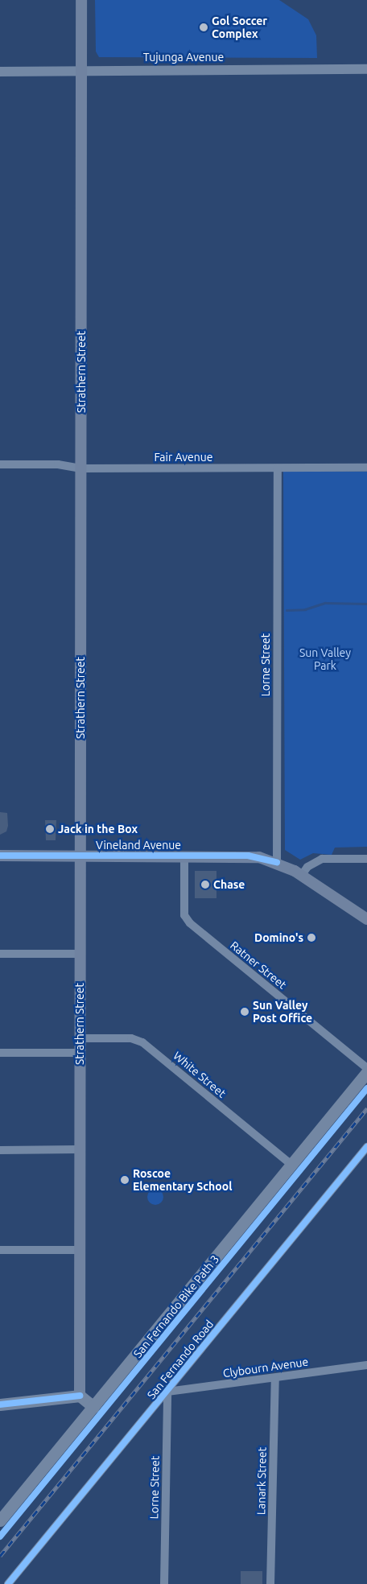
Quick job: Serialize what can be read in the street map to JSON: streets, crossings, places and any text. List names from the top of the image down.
{
  "streets": {
    "main road": ["Strathern Street", "Vineland Avenue"],
    "street": [
      "Tujunga Avenue",
      "Fair Avenue",
      "Lorne Street",
      "Ratner Street",
      "White Street",
      "San Fernando Road",
      "Clybourn Avenue",
      "Lanark Street"
    ],
    "cycle path": ["San Fernando Bike Path 3"]
  },
  "crossings": [
    ["Tujunga Avenue", "Strathern Street"],
    ["Strathern Street", "Fair Avenue"],
    ["Strathern Street", "Vineland Avenue"],
    ["Strathern Street", "White Street"],
    ["Fair Avenue", "Lorne Street"],
    ["Lorne Street", "Vineland Avenue"],
    ["Lorne Street", "San Fernando Road"],
    ["Lorne Street", "Clybourn Avenue"],
    ["Vineland Avenue", "Ratner Street"],
    ["San Fernando Road", "Clybourn Avenue"],
    ["Clybourn Avenue", "Lanark Street"]
  ],
  "parks": ["Sun Valley Park"],
  "places": [
    "Gol Soccer Complex",
    "Jack in the Box",
    "Chase",
    "Domino's",
    "Sun Valley Post Office",
    "Roscoe Elementary School"
  ]
}
